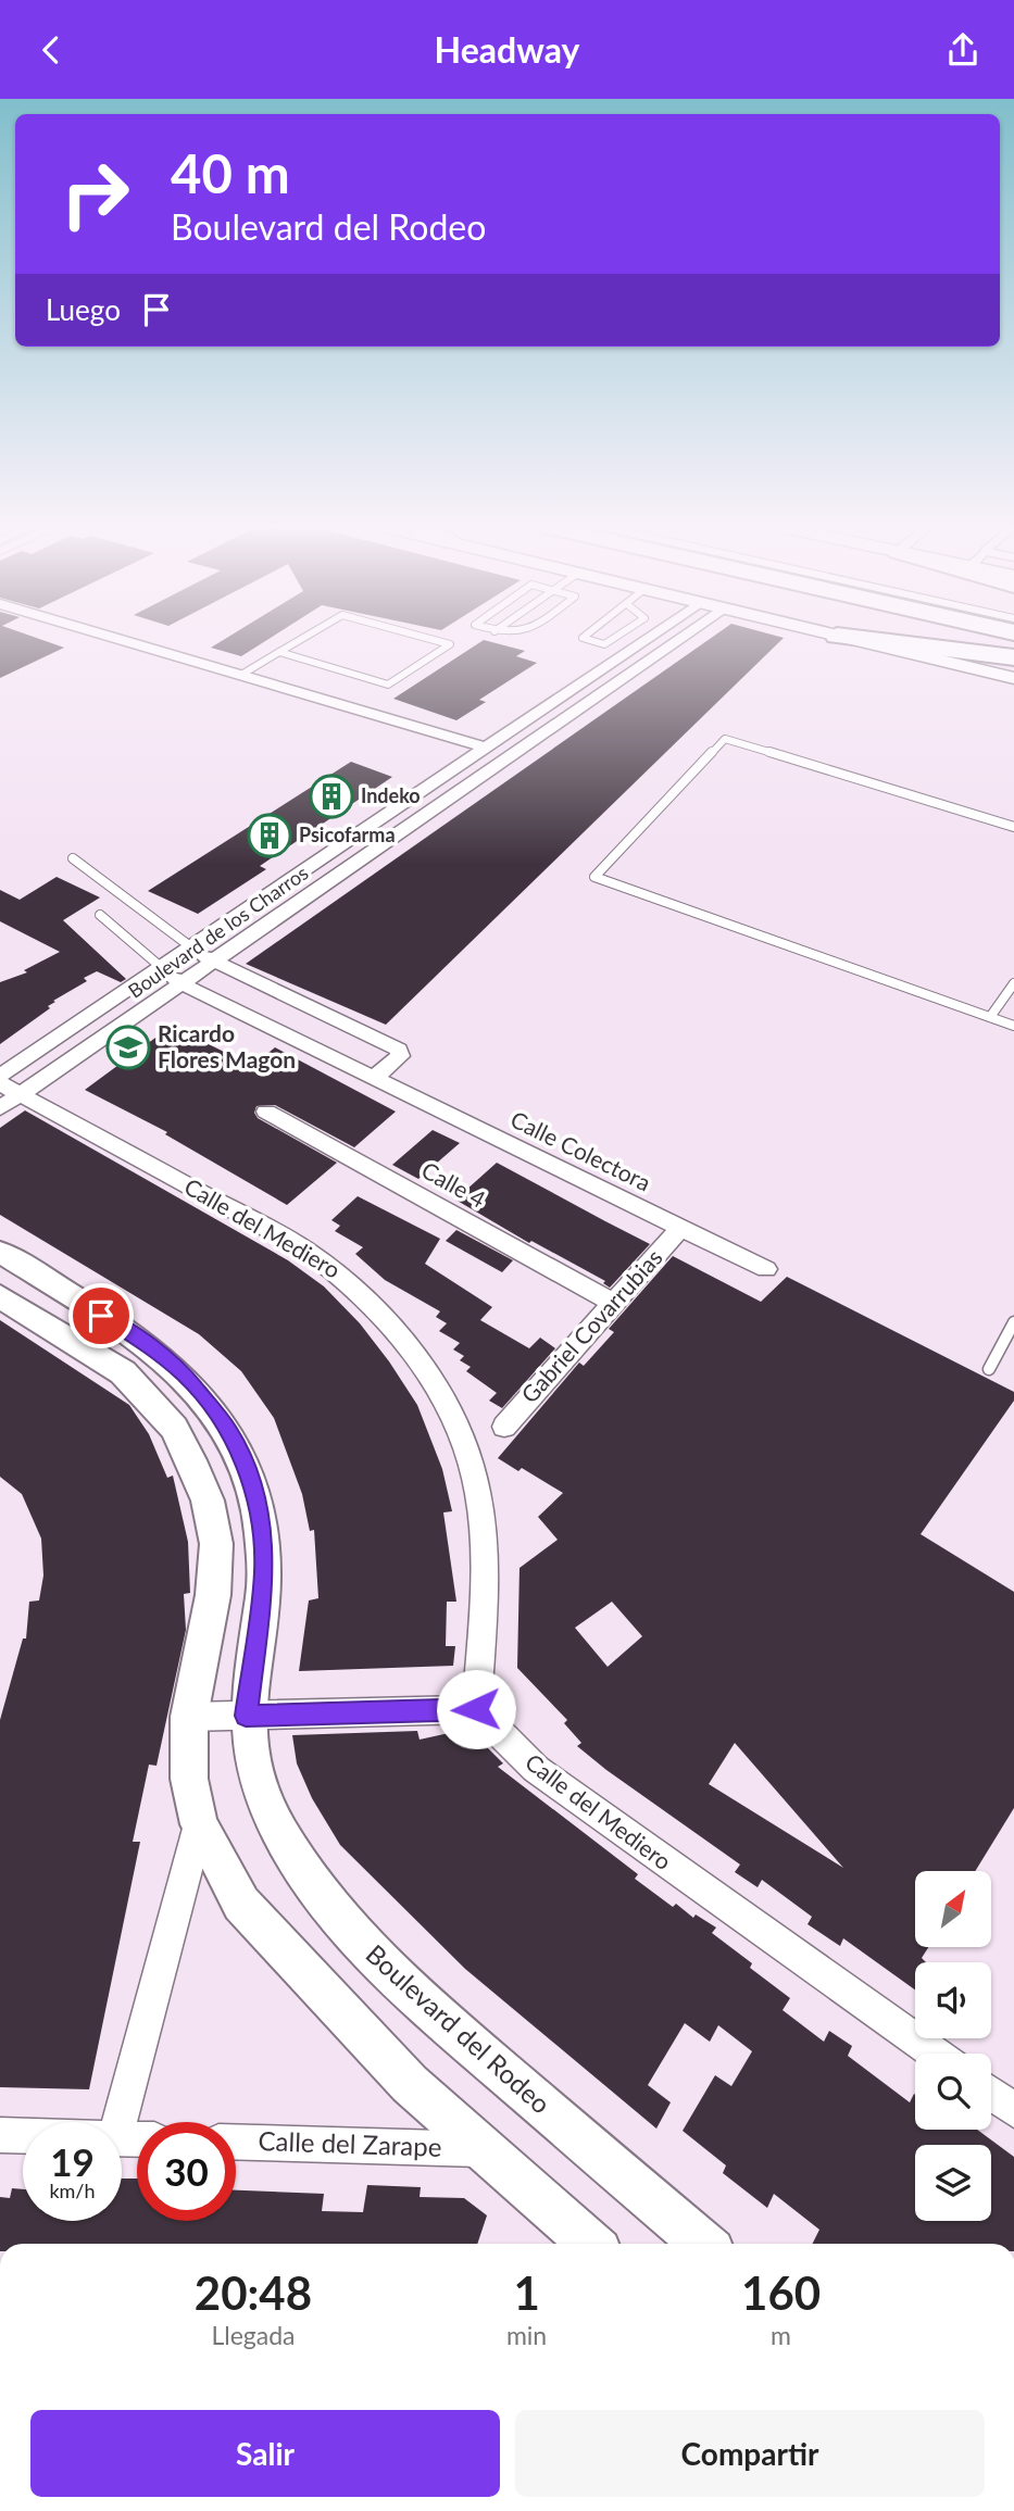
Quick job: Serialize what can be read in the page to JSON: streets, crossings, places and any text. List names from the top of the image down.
{
  "streets": {
    "street": [
      "Boulevard de los Charros",
      "Calle Colectora",
      "Calle 4",
      "Calle del Mediero",
      "Gabriel Covarrubias",
      "Boulevard del Rodeo",
      "Calle del Zarape"
    ]
  },
  "crossings": [
    ["Boulevard de los Charros", "Calle Colectora"],
    ["Boulevard de los Charros", "Calle del Mediero"],
    ["Calle Colectora", "Gabriel Covarrubias"],
    ["Calle 4", "Gabriel Covarrubias"]
  ],
  "places": {
    "building": ["Indeko", "Psicofarma"],
    "school or university": ["Ricardo Flores Magon"]
  },
  "north": "top right",
  "page": {
    "header": "Headway",
    "turn": ["40 m", "Boulevard del Rodeo"],
    "then": "Luego",
    "speed": "19 km/h",
    "limit": "30",
    "eta": [
      "20:48",
      "Llegada",
      "1",
      "min",
      "160",
      "m"
    ],
    "buttons": ["Salir", "Compartir"]
  }
}
